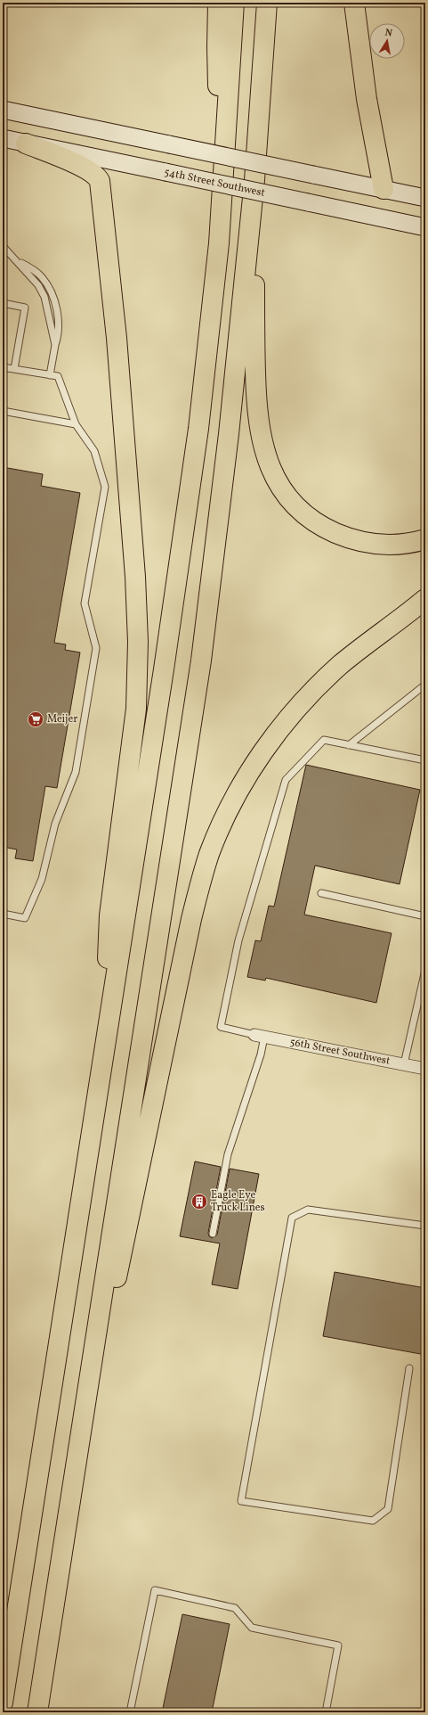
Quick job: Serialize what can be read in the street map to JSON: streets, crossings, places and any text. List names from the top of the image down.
{
  "streets": {
    "main road": ["54th Street Southwest"],
    "street": ["56th Street Southwest"]
  },
  "places": {
    "supermarket": ["Meijer"],
    "building": ["Eagle Eye Truck Lines"]
  },
  "north": "top"
}
